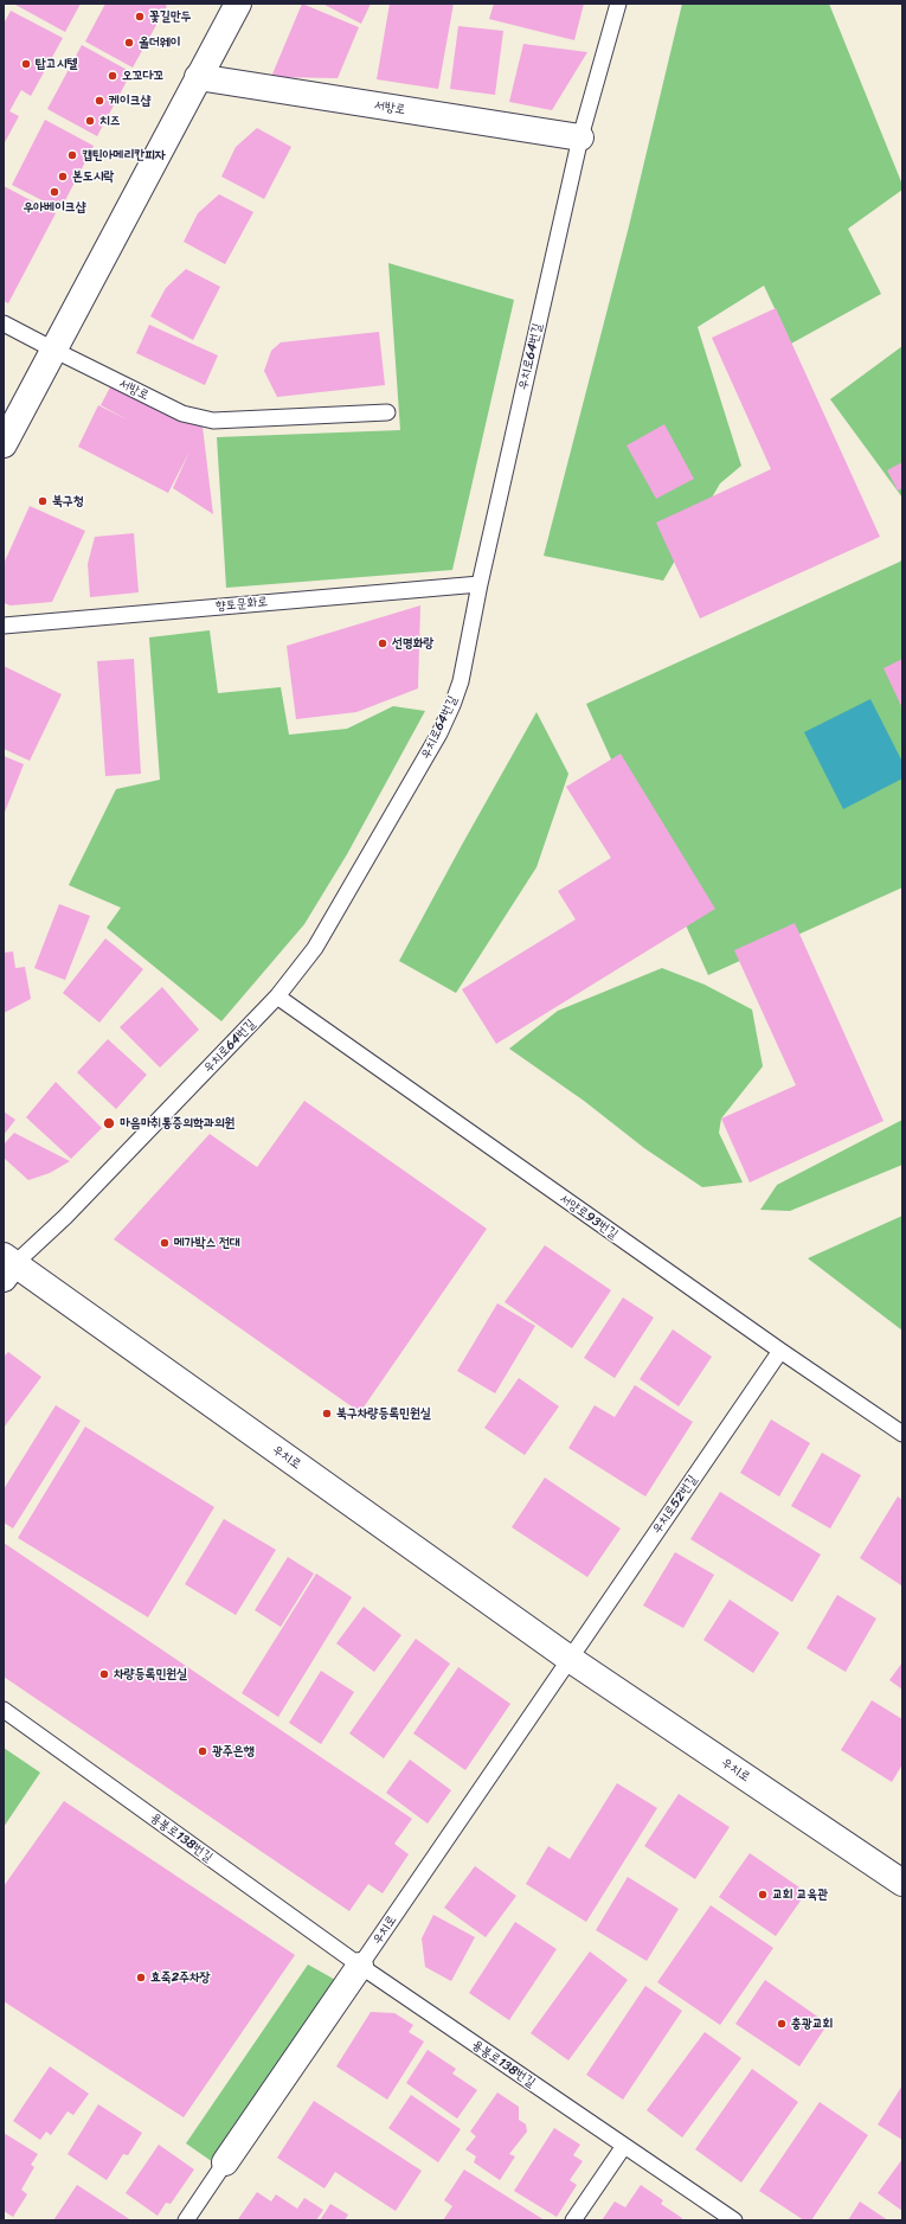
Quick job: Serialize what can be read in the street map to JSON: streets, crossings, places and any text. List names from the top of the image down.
{
  "streets": {
    "main road": ["서방로", "우치로"],
    "lane": [
      "우치로64번길",
      "향토문화로",
      "서양로93번길",
      "우치로52번길",
      "용봉로138번길"
    ]
  },
  "crossings": [
    ["서방로", "우치로64번길"],
    ["우치로64번길", "향토문화로"],
    ["우치로64번길", "서양로93번길"],
    ["우치로64번길", "우치로"],
    ["서양로93번길", "우치로52번길"],
    ["우치로", "우치로52번길"],
    ["우치로", "용봉로138번길"]
  ],
  "places": [
    "꽃길만두",
    "올더웨이",
    "탑고시텔",
    "오꼬다꼬",
    "케이크샵",
    "치즈",
    "캡틴아메리칸피자",
    "본도시락",
    "우아베이크샵",
    "북구청",
    "선명화랑",
    "마음마취통증의학과의원",
    "메가박스 전대",
    "북구차량등록민원실",
    "차량등록민원실",
    "광주은행",
    "교회 교육관",
    "효죽2주차장",
    "충광교회"
  ]
}
